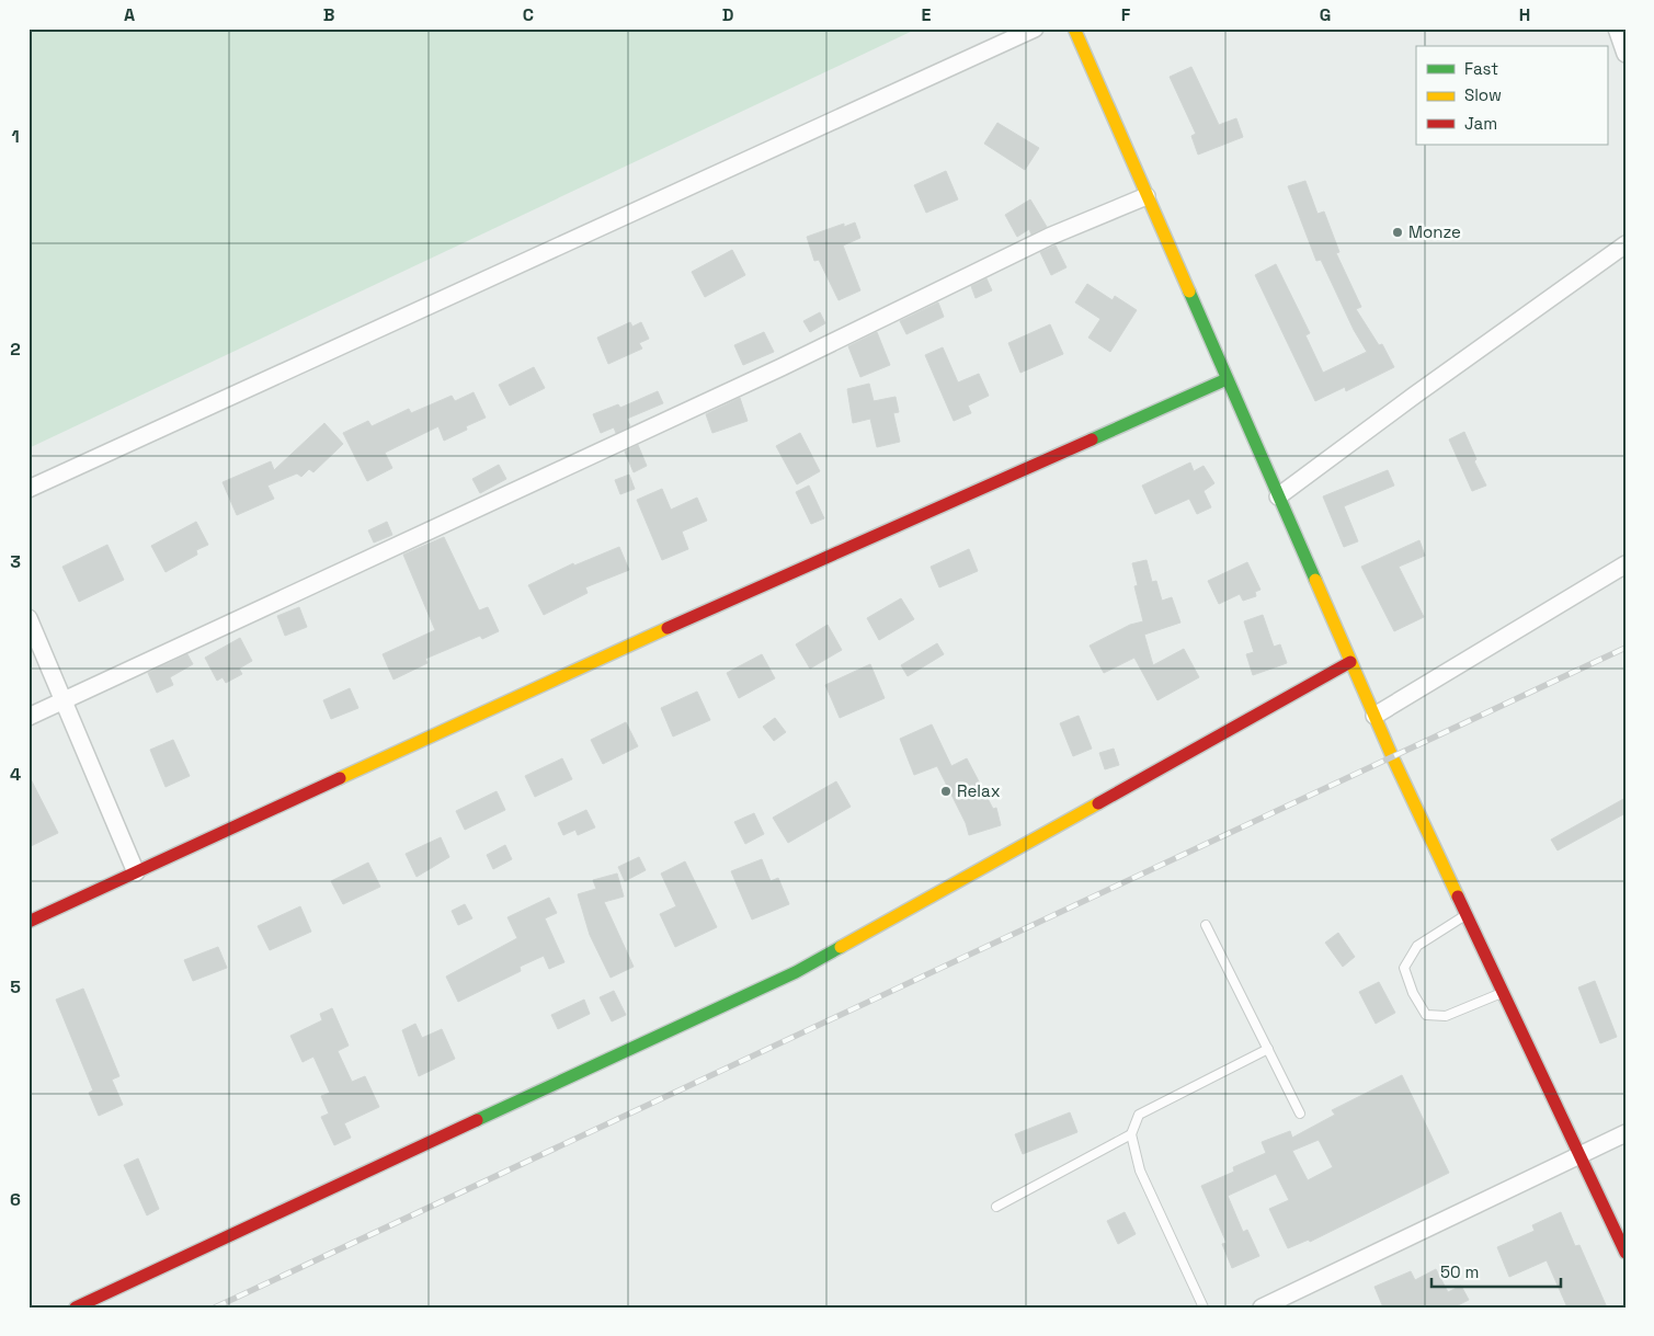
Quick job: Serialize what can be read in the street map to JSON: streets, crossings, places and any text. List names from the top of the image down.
{
  "places": ["Monze", "Relax"],
  "legend": ["Fast", "Slow", "Jam"],
  "scale_bar": "50 m",
  "grid": {
    "columns": [
      "A",
      "B",
      "C",
      "D",
      "E",
      "F",
      "G",
      "H"
    ],
    "rows": [
      "1",
      "2",
      "3",
      "4",
      "5",
      "6"
    ]
  }
}
